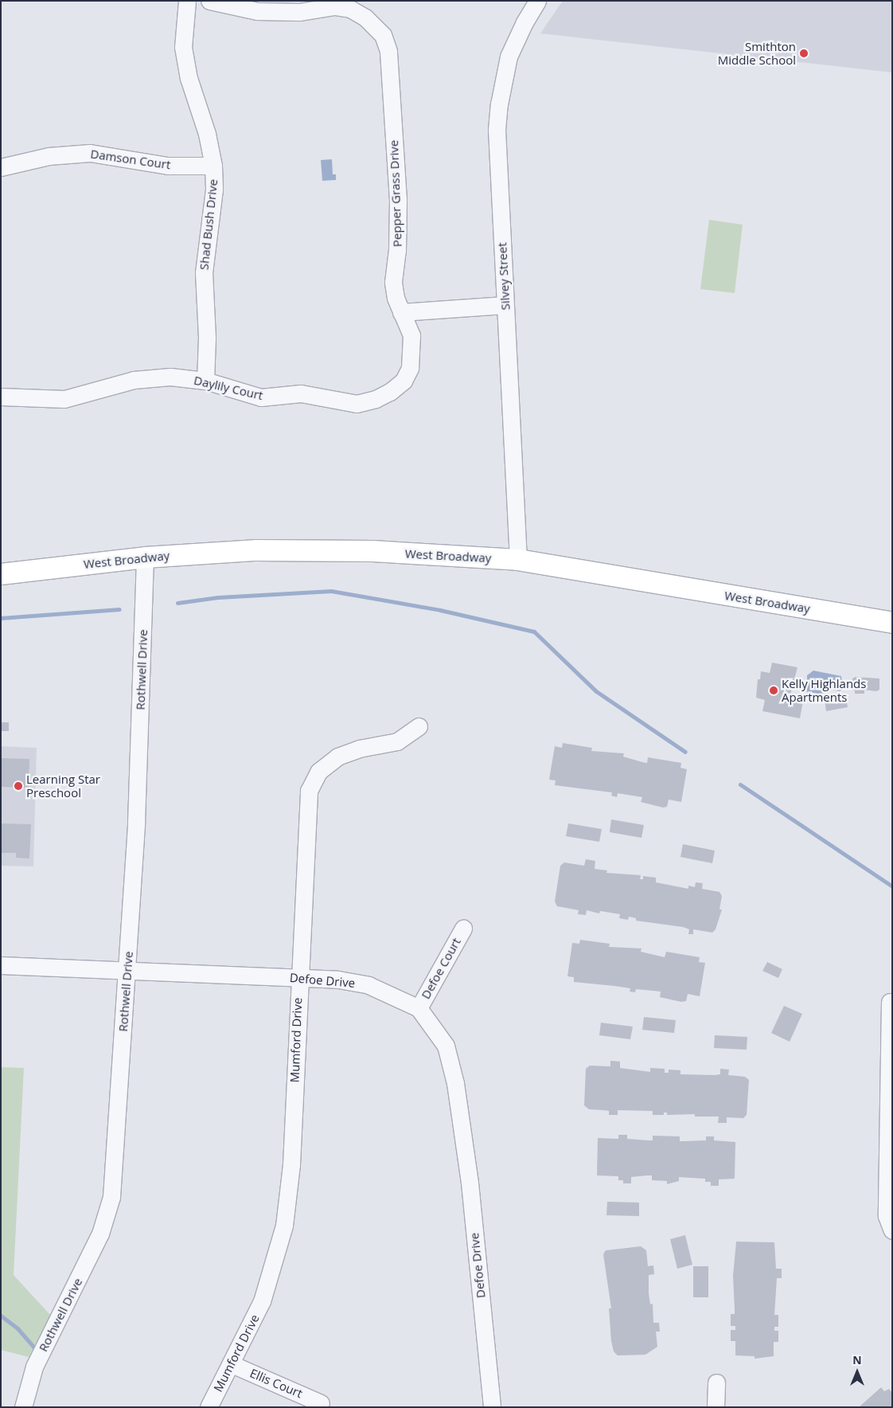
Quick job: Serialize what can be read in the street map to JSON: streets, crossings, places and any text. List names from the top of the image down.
{
  "streets": {
    "main road": ["West Broadway"],
    "street": [
      "Damson Court",
      "Pepper Grass Drive",
      "Shad Bush Drive",
      "Silvey Street",
      "Daylily Court",
      "Rothwell Drive",
      "Defoe Court",
      "Defoe Drive",
      "Mumford Drive",
      "Ellis Court"
    ]
  },
  "crossings": [
    ["Damson Court", "Shad Bush Drive"],
    ["Pepper Grass Drive", "Daylily Court"],
    ["Shad Bush Drive", "Daylily Court"],
    ["Silvey Street", "West Broadway"],
    ["West Broadway", "Rothwell Drive"],
    ["Rothwell Drive", "Defoe Drive"],
    ["Defoe Court", "Defoe Drive"],
    ["Defoe Drive", "Mumford Drive"],
    ["Mumford Drive", "Ellis Court"]
  ],
  "places": ["Smithton Middle School", "Kelly Highlands Apartments", "Learning Star Preschool"],
  "north": "top"
}
